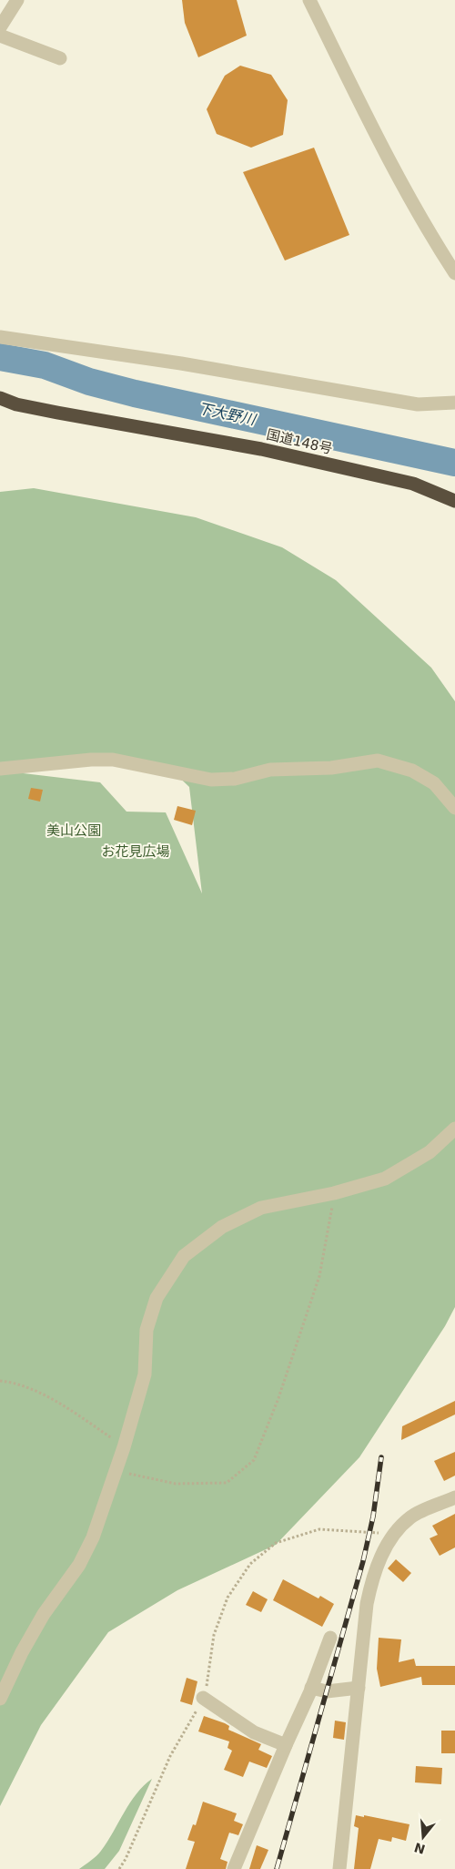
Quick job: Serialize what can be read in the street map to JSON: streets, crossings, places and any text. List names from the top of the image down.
{
  "streets": {
    "highway": ["国道148号"]
  },
  "water": ["下大野川"],
  "parks": ["美山公園", "お花見広場"],
  "north": "bottom"
}
